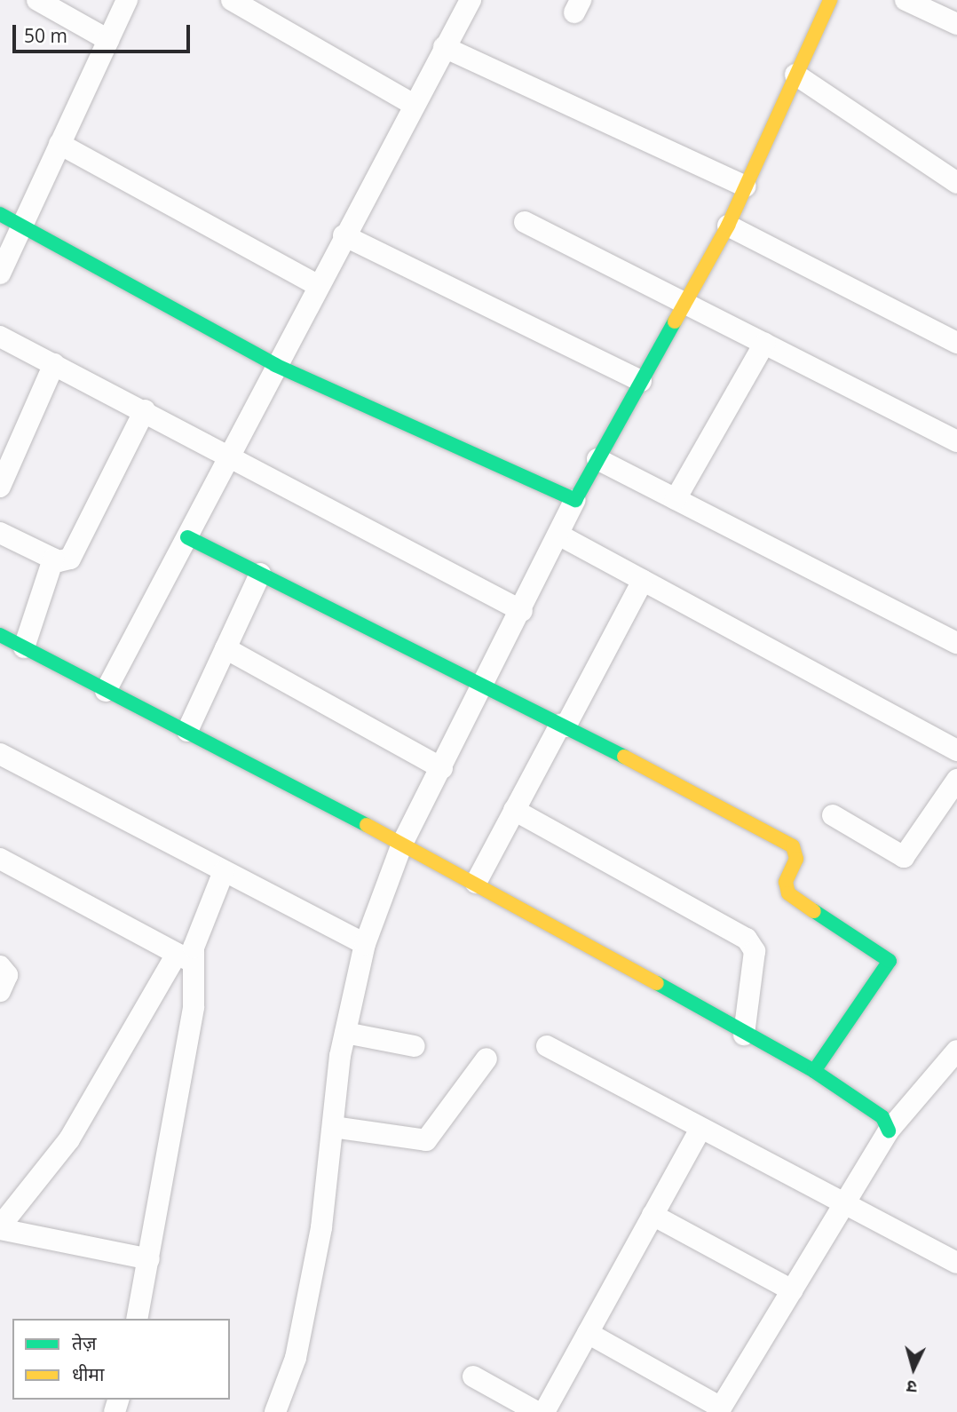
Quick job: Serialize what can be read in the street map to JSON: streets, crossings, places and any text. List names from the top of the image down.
{
  "legend": ["तेज़", "धीमा"],
  "scale_bar": "50 m",
  "north": "bottom"
}
